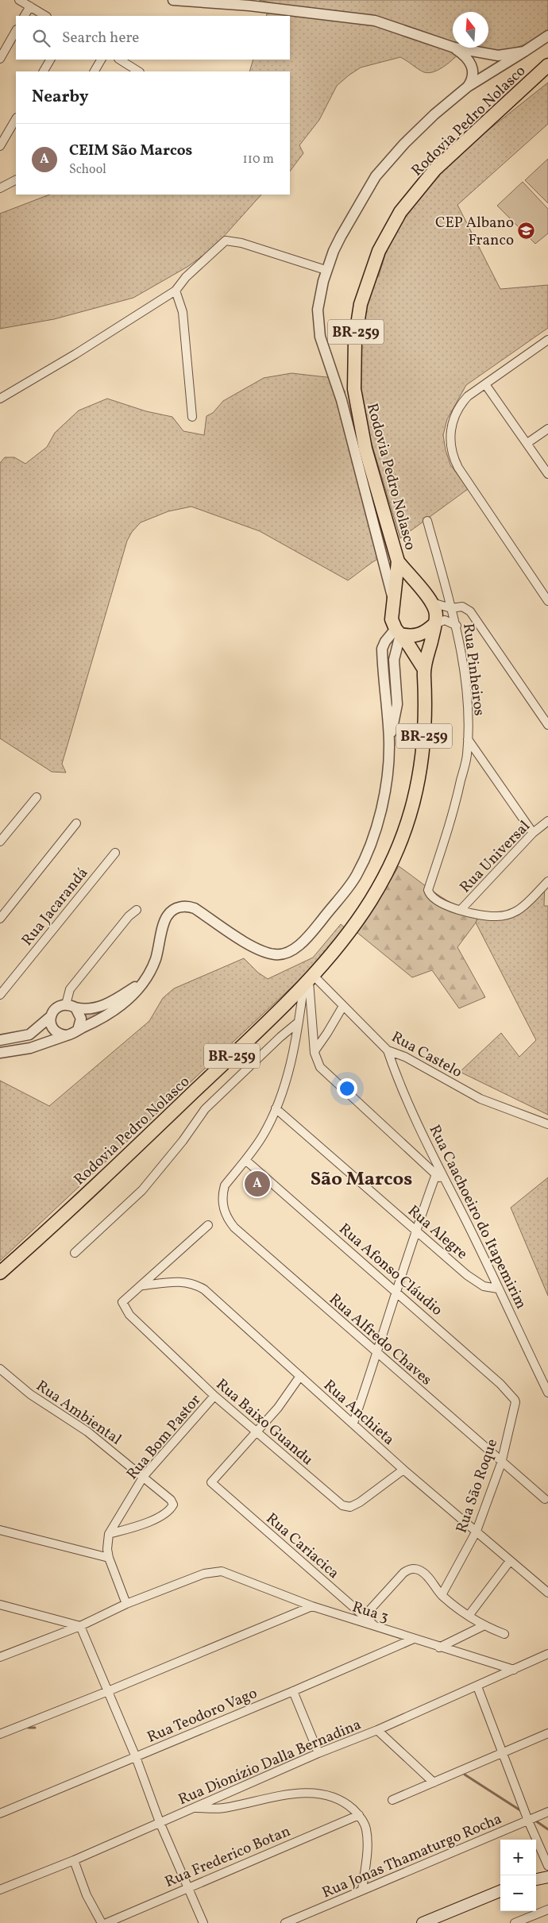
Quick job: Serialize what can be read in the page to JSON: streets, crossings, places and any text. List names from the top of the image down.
{
  "streets": {
    "highway": ["Rodovia Pedro Nolasco", "BR-259"],
    "street": [
      "Rua Pinheiros",
      "Rua Universal",
      "Rua Jacarandá",
      "Rua Castelo",
      "Rua Caachoeiro do Itapemirim",
      "Rua Alegre",
      "Rua Afonso Cláudio",
      "Rua Alfredo Chaves",
      "Rua Ambiental",
      "Rua Anchieta",
      "Rua Baixo Guandu",
      "Rua Bom Pastor",
      "Rua São Roque",
      "Rua Cariacica",
      "Rua 3",
      "Rua Teodoro Vago",
      "Rua Dionízio Dalla Bernadina",
      "Rua Jonas Thamaturgo Rocha",
      "Rua Frederico Botan"
    ]
  },
  "crossings": [
    ["Rodovia Pedro Nolasco", "Rua Castelo"],
    ["Rua Pinheiros", "Rua Universal"],
    ["Rua Castelo", "Rua Caachoeiro do Itapemirim"],
    ["Rua Caachoeiro do Itapemirim", "Rua Alegre"],
    ["Rua Afonso Cláudio", "Rua Alfredo Chaves"],
    ["Rua Afonso Cláudio", "Rua São Roque"],
    ["Rua Alfredo Chaves", "Rua São Roque"],
    ["Rua Ambiental", "Rua Bom Pastor"],
    ["Rua Anchieta", "Rua Baixo Guandu"],
    ["Rua Anchieta", "Rua São Roque"],
    ["Rua Baixo Guandu", "Rua Bom Pastor"],
    ["Rua Baixo Guandu", "Rua Cariacica"],
    ["Rua Bom Pastor", "Rua 3"],
    ["Rua Cariacica", "Rua 3"],
    ["Rua 3", "Rua Teodoro Vago"],
    ["Rua 3", "Rua Dionízio Dalla Bernadina"]
  ],
  "districts": ["São Marcos"],
  "places": {
    "school or university": ["CEP Albano Franco"]
  },
  "north": "top",
  "page": {
    "search": "Search here",
    "heading": "Nearby",
    "list": [
      {
        "mark": "A",
        "name": "CEIM São Marcos",
        "note": "School",
        "value": "110 m"
      }
    ],
    "pins": "A",
    "map_buttons": ["+", "−"]
  }
}
